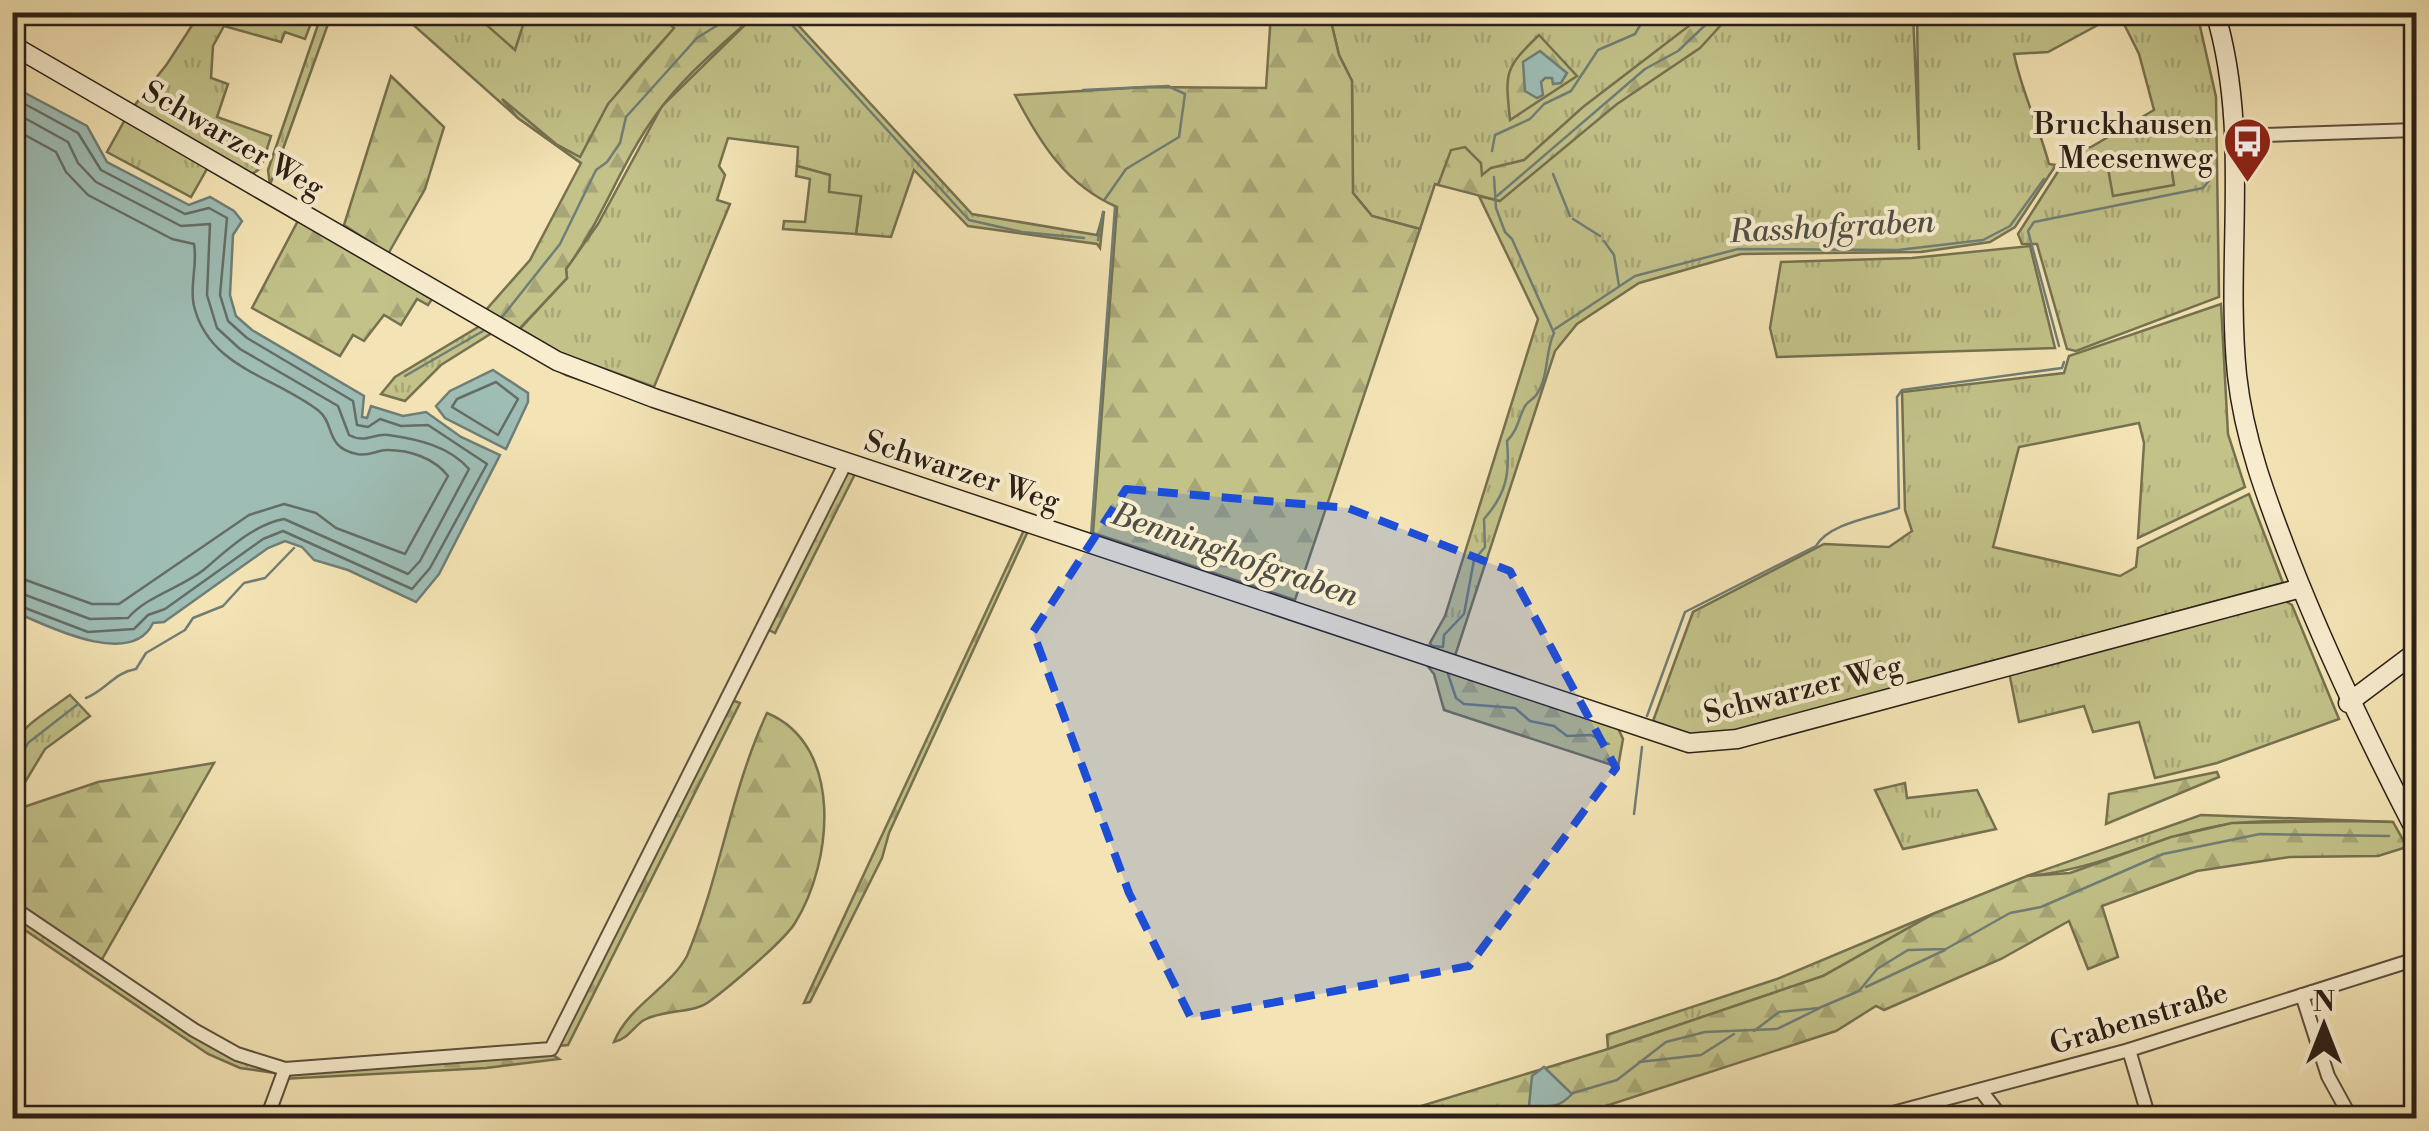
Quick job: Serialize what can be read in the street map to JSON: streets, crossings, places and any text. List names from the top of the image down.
{
  "streets": {
    "street": ["Schwarzer Weg", "Grabenstraße"]
  },
  "water": ["Rasshofgraben", "Benninghofgraben"],
  "places": {
    "bus stop": ["Bruckhausen Meesenweg"]
  },
  "north": "top"
}
